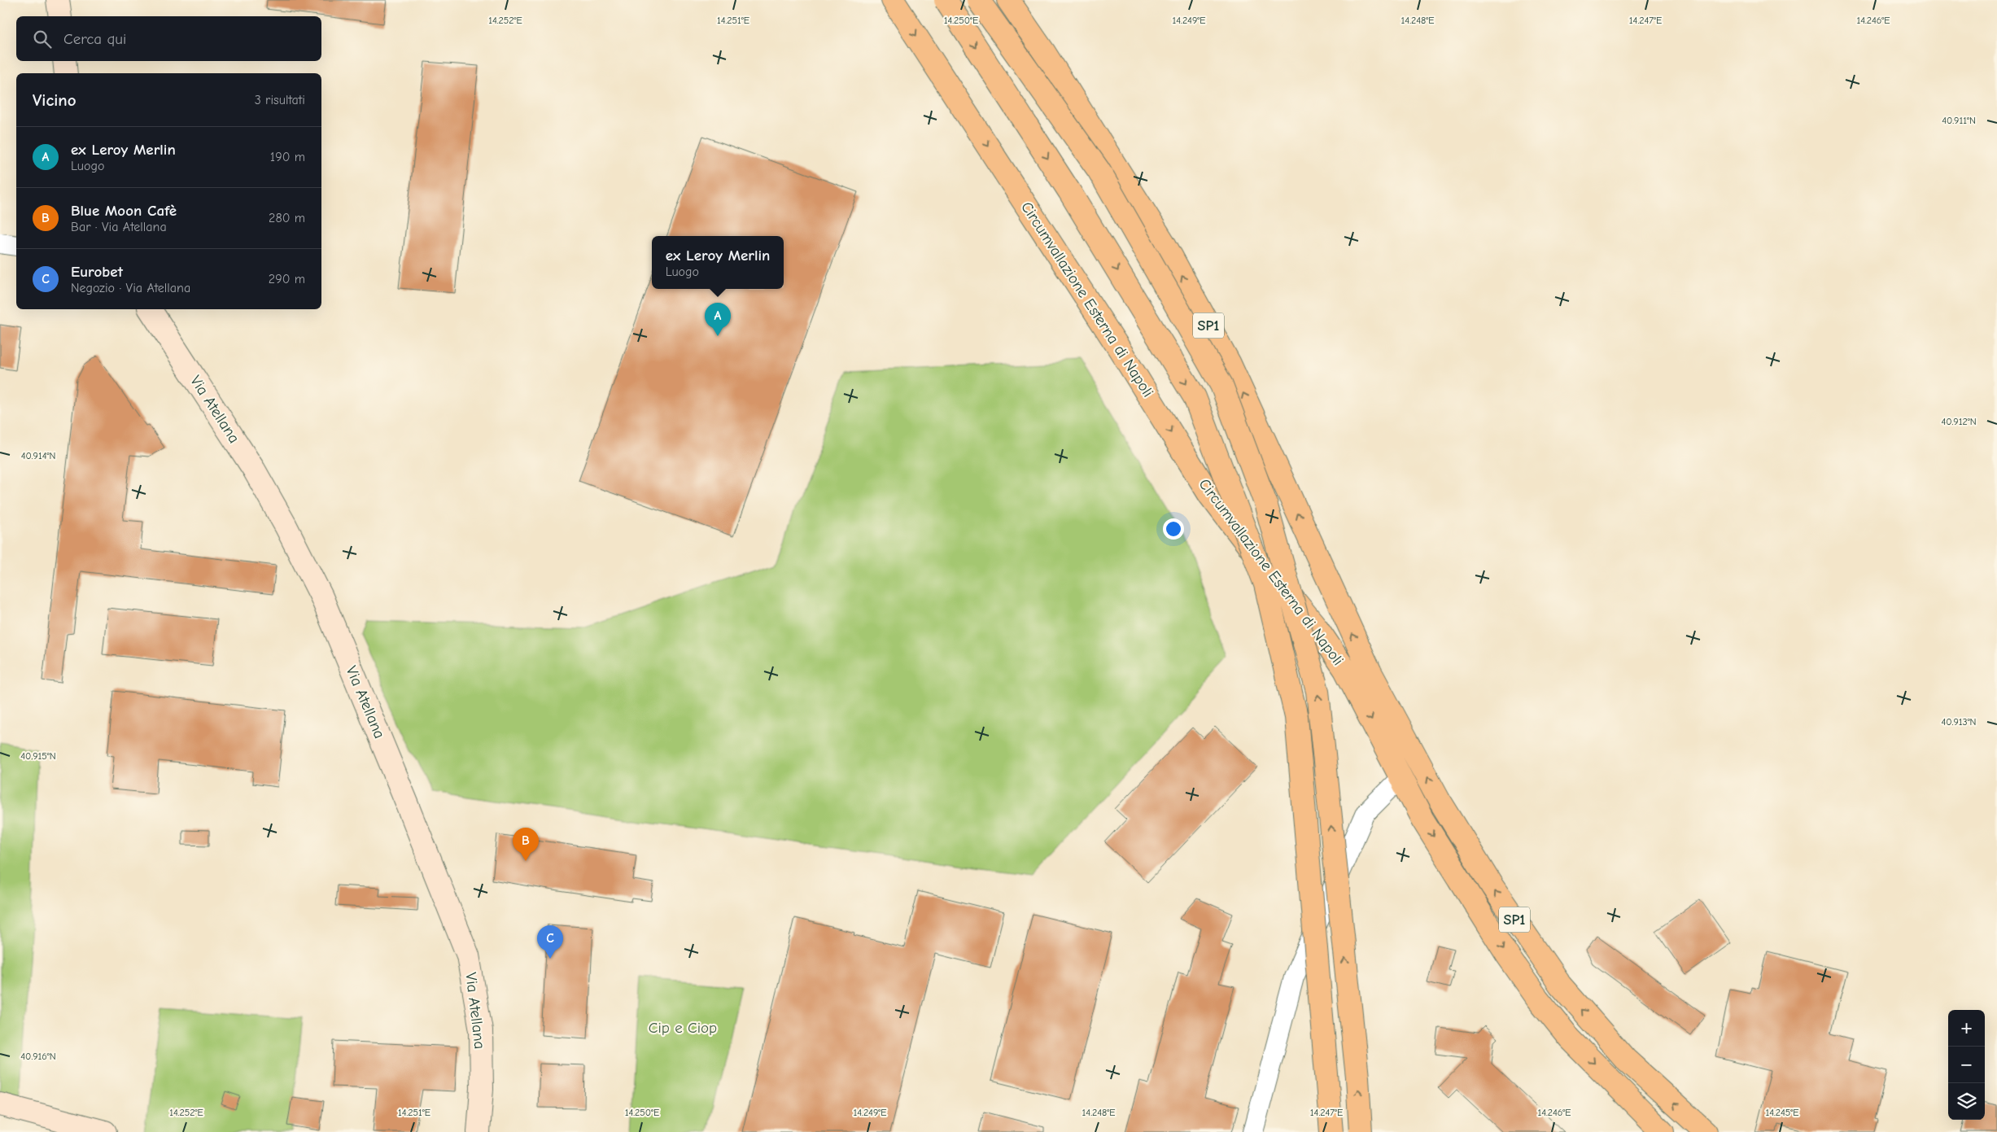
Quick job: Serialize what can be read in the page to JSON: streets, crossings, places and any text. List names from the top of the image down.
{
  "streets": {
    "highway": ["Circumvallazione Esterna di Napoli", "SP1"],
    "main road": ["Via Atellana"]
  },
  "parks": ["Cip e Ciop"],
  "page": {
    "search": "Cerca qui",
    "heading": ["Vicino", "3 risultati"],
    "list": [
      {
        "mark": "A",
        "name": "ex Leroy Merlin",
        "note": "Luogo",
        "value": "190 m"
      },
      {
        "mark": "B",
        "name": "Blue Moon Cafè",
        "note": "Bar · Via Atellana",
        "value": "280 m"
      },
      {
        "mark": "C",
        "name": "Eurobet",
        "note": "Negozio · Via Atellana",
        "value": "290 m"
      }
    ],
    "popup": ["ex Leroy Merlin", "Luogo"],
    "pins": ["A", "B", "C"],
    "map_buttons": ["+", "−"]
  },
  "coordinates": [
    "14.252°E",
    "14.251°E",
    "14.250°E",
    "14.249°E",
    "14.248°E",
    "14.247°E",
    "14.246°E",
    "40.911°N",
    "40.912°N",
    "40.914°N",
    "40.913°N",
    "40.915°N",
    "40.916°N",
    "14.245°E"
  ]
}
